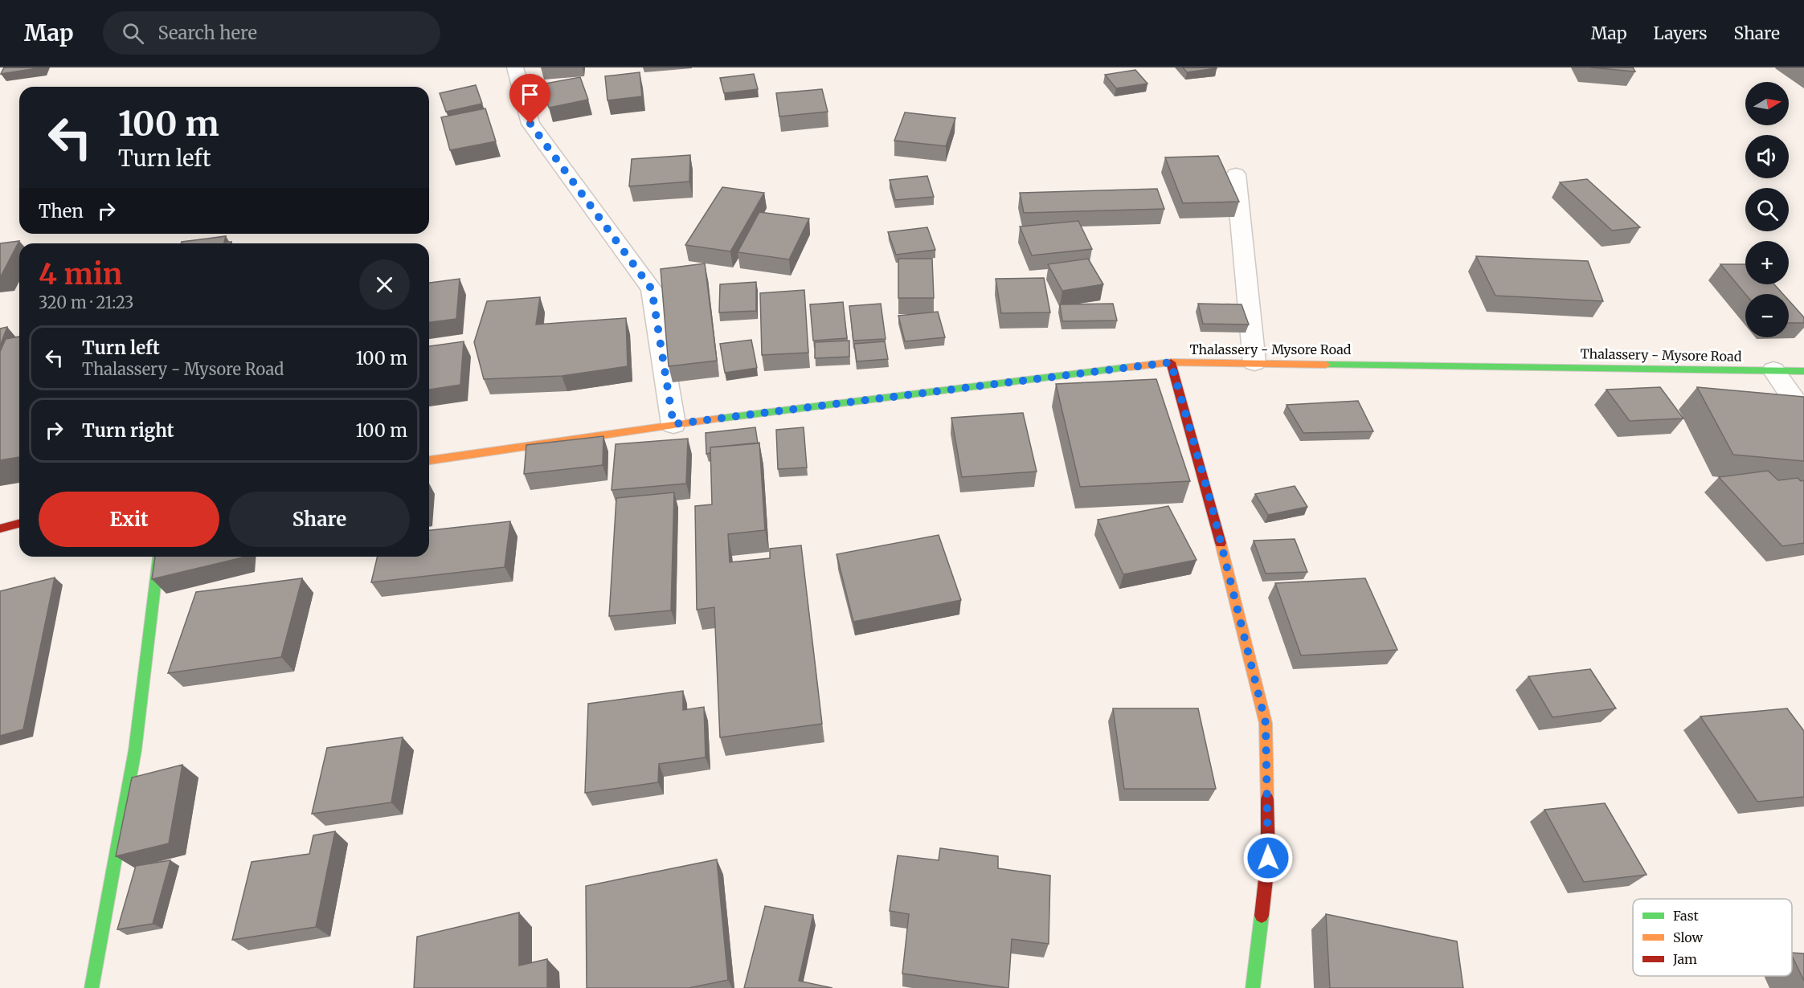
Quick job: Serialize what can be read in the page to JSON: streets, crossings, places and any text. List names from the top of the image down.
{
  "streets": {
    "main road": ["Thalassery - Mysore Road"]
  },
  "legend": ["Fast", "Slow", "Jam"],
  "north": "right",
  "page": {
    "header": "Map",
    "search": "Search here",
    "nav": ["Map", "Layers", "Share"],
    "map_buttons": ["+", "−"],
    "turn": ["100 m", "Turn left"],
    "then": "Then",
    "heading": ["4 min", "320 m · 21:23"],
    "list": [
      {
        "name": "Turn left",
        "note": "Thalassery - Mysore Road",
        "value": "100 m"
      },
      {
        "name": "Turn right",
        "value": "100 m"
      }
    ],
    "buttons": ["Exit", "Share"]
  }
}
